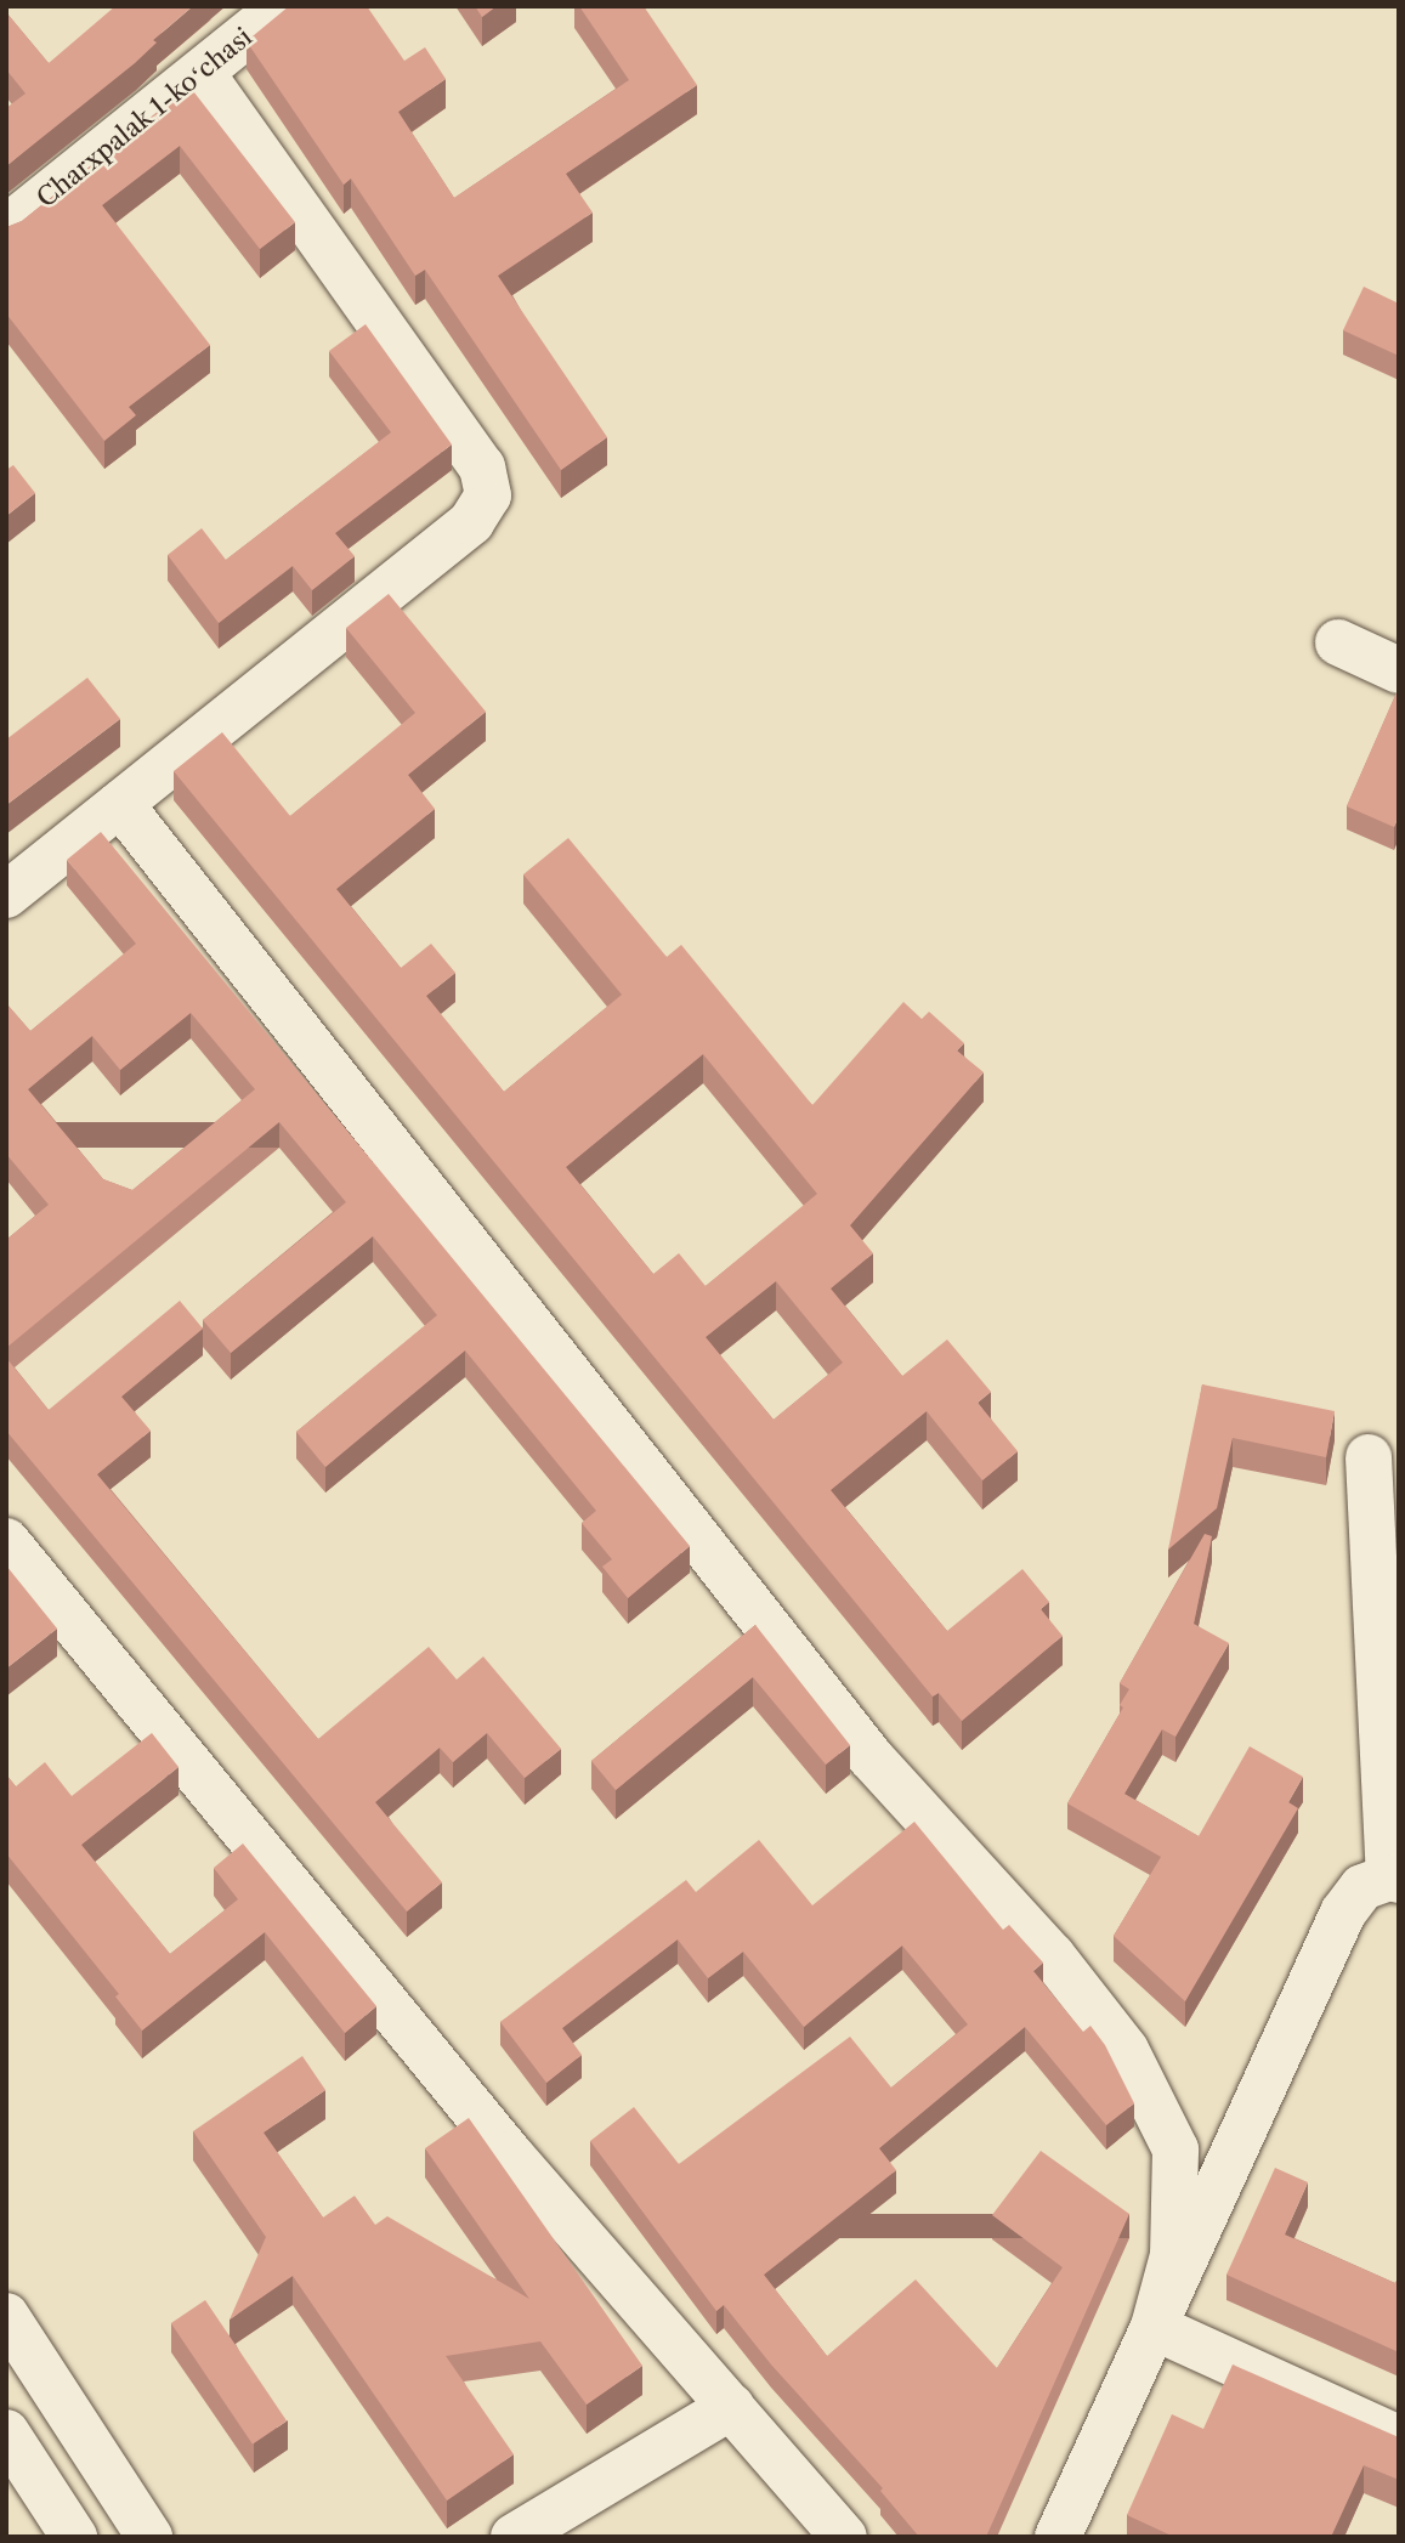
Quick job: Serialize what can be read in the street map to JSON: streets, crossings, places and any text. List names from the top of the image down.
{
  "streets": {
    "street": ["Charxpalak 1-koʻchasi"]
  }
}
